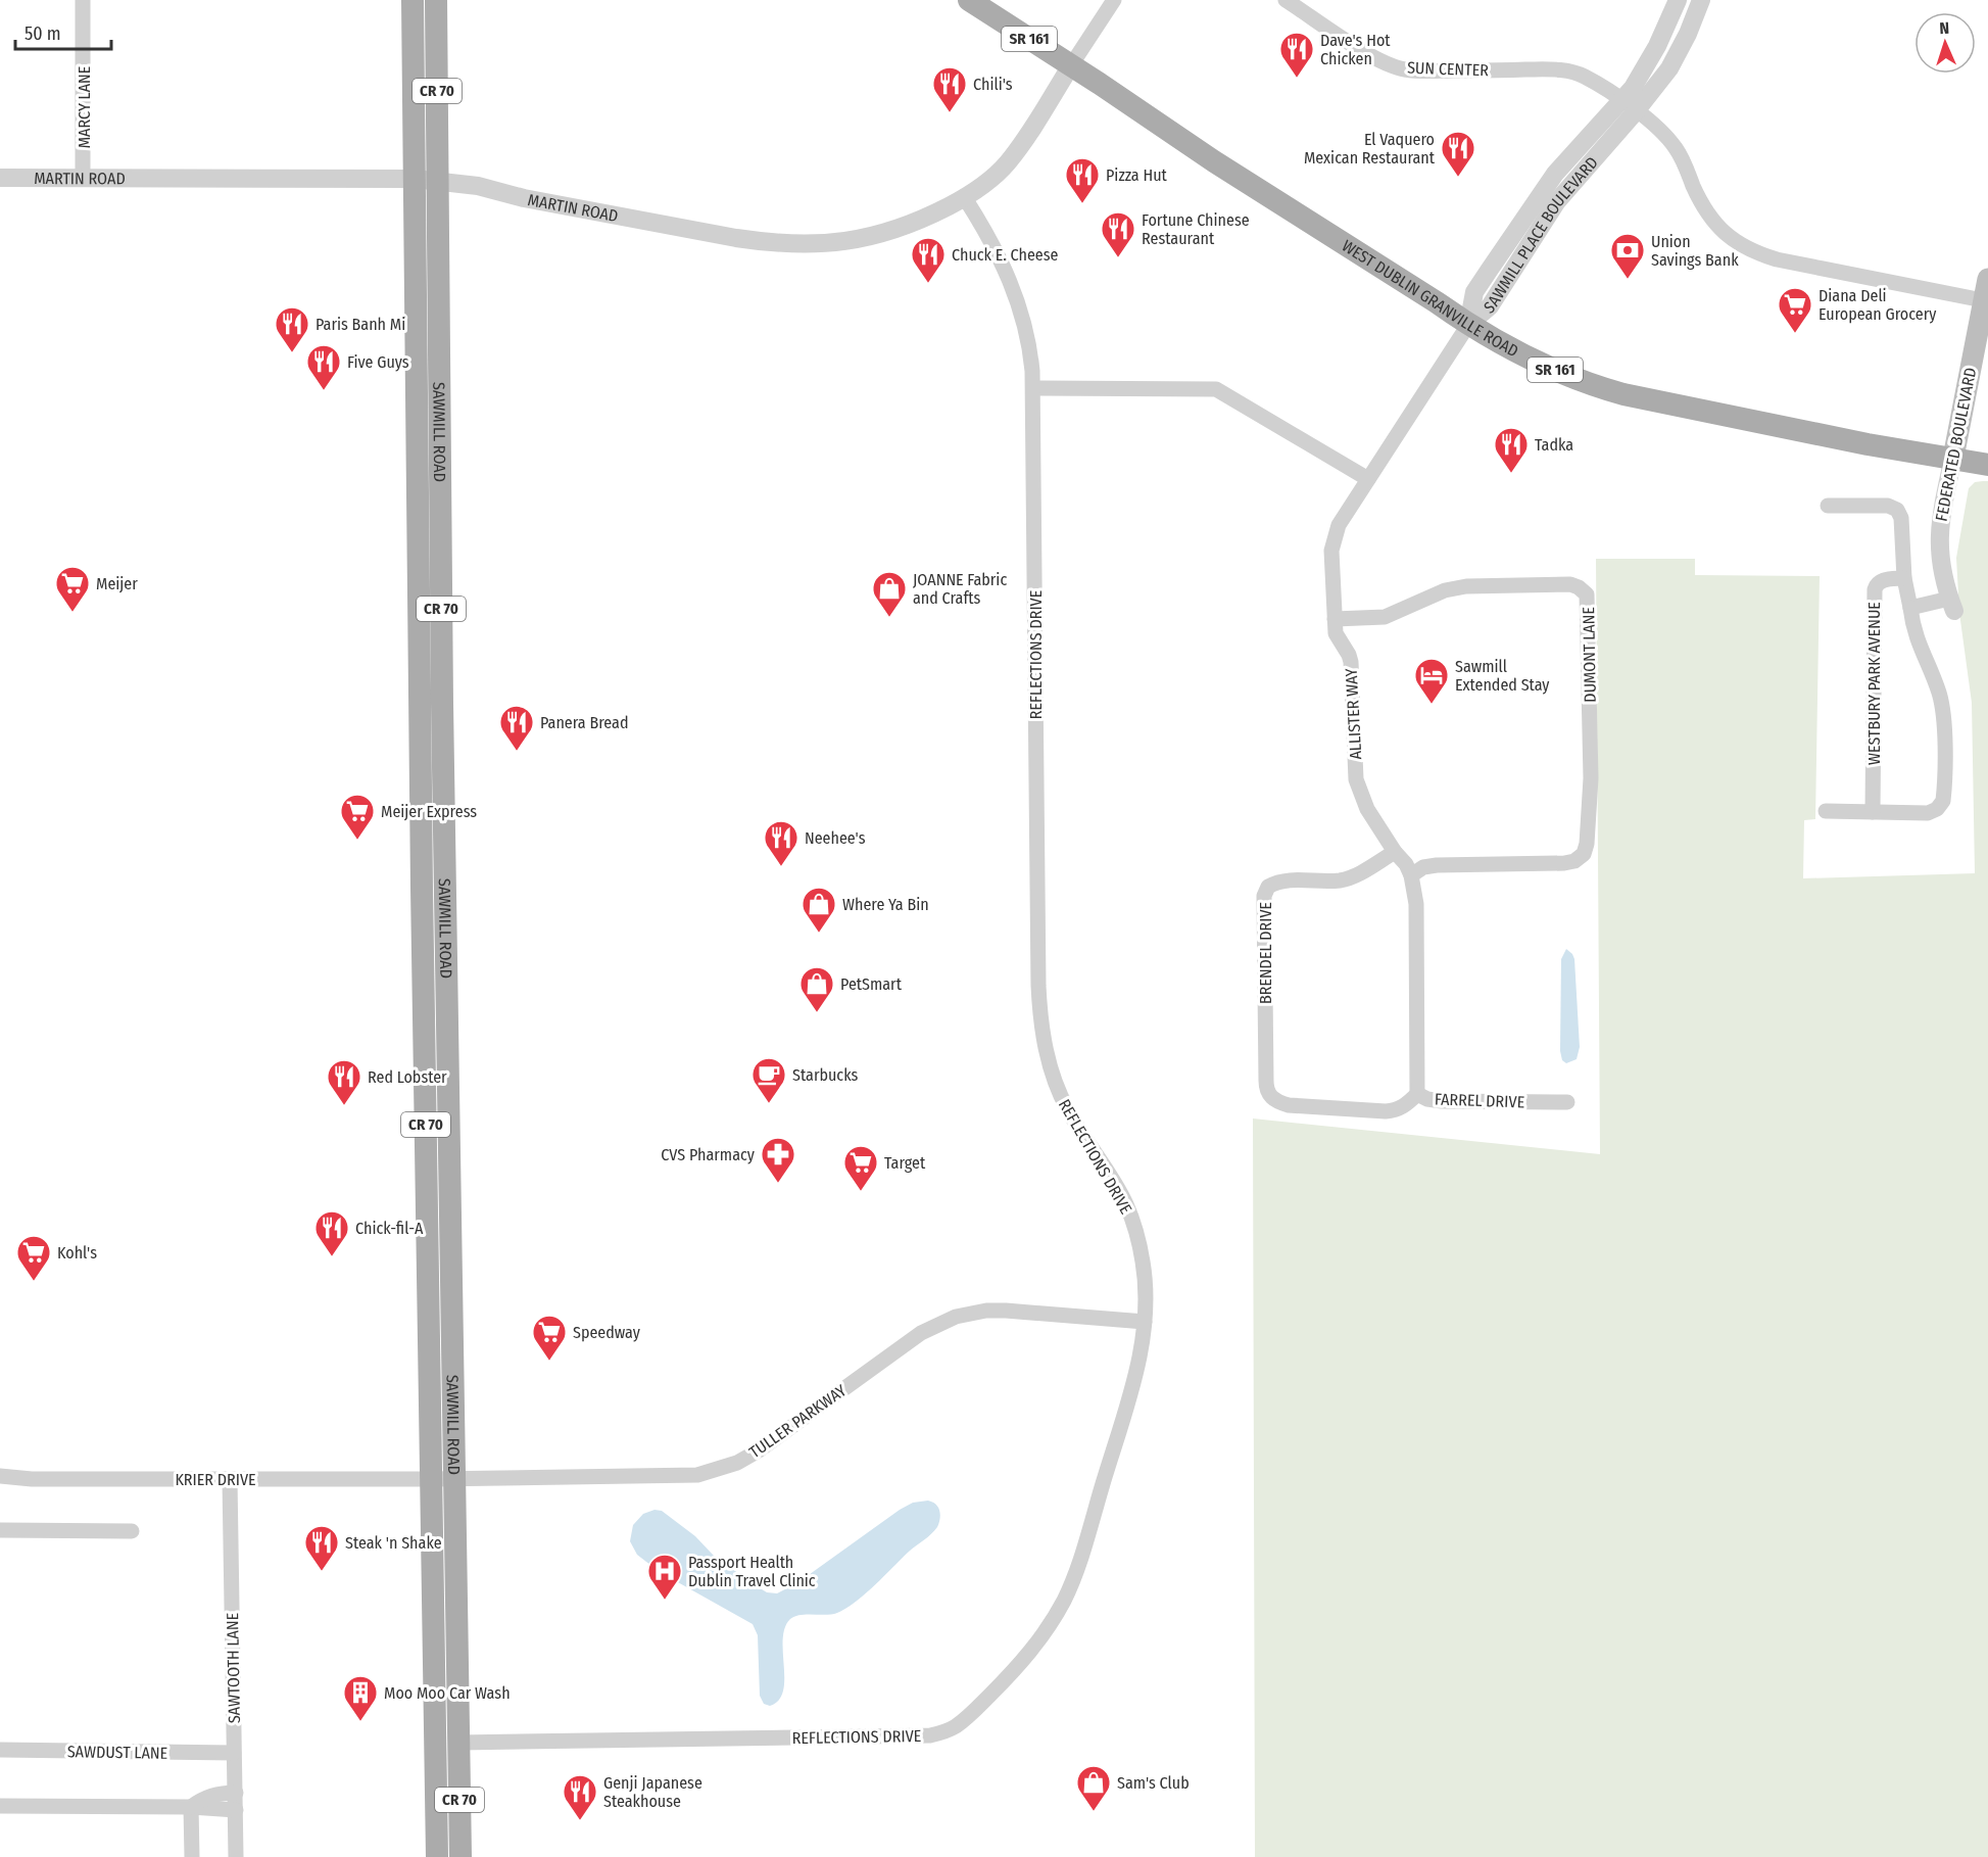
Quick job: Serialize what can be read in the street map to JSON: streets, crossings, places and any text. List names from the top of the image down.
{
  "streets": {
    "main road": [
      "SR 161",
      "CR 70",
      "WEST DUBLIN GRANVILLE ROAD",
      "SAWMILL ROAD",
      "FEDERATED BOULEVARD"
    ],
    "street": [
      "SUN CENTER",
      "MARCY LANE",
      "MARTIN ROAD",
      "SAWMILL PLACE BOULEVARD",
      "REFLECTIONS DRIVE",
      "DUMONT LANE",
      "WESTBURY PARK AVENUE",
      "ALLISTER WAY",
      "BRENDEL DRIVE",
      "FARREL DRIVE",
      "TULLER PARKWAY",
      "KRIER DRIVE",
      "SAWTOOTH LANE",
      "SAWDUST LANE"
    ]
  },
  "crossings": [
    ["SUN CENTER", "SAWMILL PLACE BOULEVARD"],
    ["SUN CENTER", "FEDERATED BOULEVARD"],
    ["MARCY LANE", "MARTIN ROAD"],
    ["MARTIN ROAD", "WEST DUBLIN GRANVILLE ROAD"],
    ["MARTIN ROAD", "SAWMILL ROAD"],
    ["MARTIN ROAD", "REFLECTIONS DRIVE"],
    ["SAWMILL PLACE BOULEVARD", "WEST DUBLIN GRANVILLE ROAD"],
    ["SAWMILL PLACE BOULEVARD", "ALLISTER WAY"],
    ["WEST DUBLIN GRANVILLE ROAD", "FEDERATED BOULEVARD"],
    ["WEST DUBLIN GRANVILLE ROAD", "ALLISTER WAY"],
    ["SAWMILL ROAD", "REFLECTIONS DRIVE"],
    ["SAWMILL ROAD", "TULLER PARKWAY"],
    ["SAWMILL ROAD", "KRIER DRIVE"],
    ["REFLECTIONS DRIVE", "TULLER PARKWAY"],
    ["DUMONT LANE", "ALLISTER WAY"],
    ["ALLISTER WAY", "BRENDEL DRIVE"],
    ["ALLISTER WAY", "FARREL DRIVE"],
    ["BRENDEL DRIVE", "FARREL DRIVE"],
    ["TULLER PARKWAY", "KRIER DRIVE"],
    ["KRIER DRIVE", "SAWTOOTH LANE"],
    ["SAWTOOTH LANE", "SAWDUST LANE"]
  ],
  "places": {
    "restaurant": [
      "Dave's Hot Chicken",
      "Chili's",
      "El Vaquero Mexican Restaurant",
      "Pizza Hut",
      "Fortune Chinese Restaurant",
      "Chuck E. Cheese",
      "Paris Banh Mi",
      "Five Guys",
      "Tadka",
      "Panera Bread",
      "Neehee's",
      "Red Lobster",
      "Chick-fil-A",
      "Steak 'n Shake",
      "Genji Japanese Steakhouse"
    ],
    "bank": ["Union Savings Bank"],
    "supermarket": [
      "Diana Deli European Grocery",
      "Meijer",
      "Meijer Express",
      "Target",
      "Kohl's",
      "Speedway"
    ],
    "shop": [
      "JOANNE Fabric and Crafts",
      "Where Ya Bin",
      "PetSmart",
      "Sam's Club"
    ],
    "hotel": ["Sawmill Extended Stay"],
    "cafe": ["Starbucks"],
    "pharmacy": ["CVS Pharmacy"],
    "hospital": ["Passport Health Dublin Travel Clinic"],
    "building": ["Moo Moo Car Wash"]
  },
  "scale_bar": "50 m",
  "north": "top"
}
